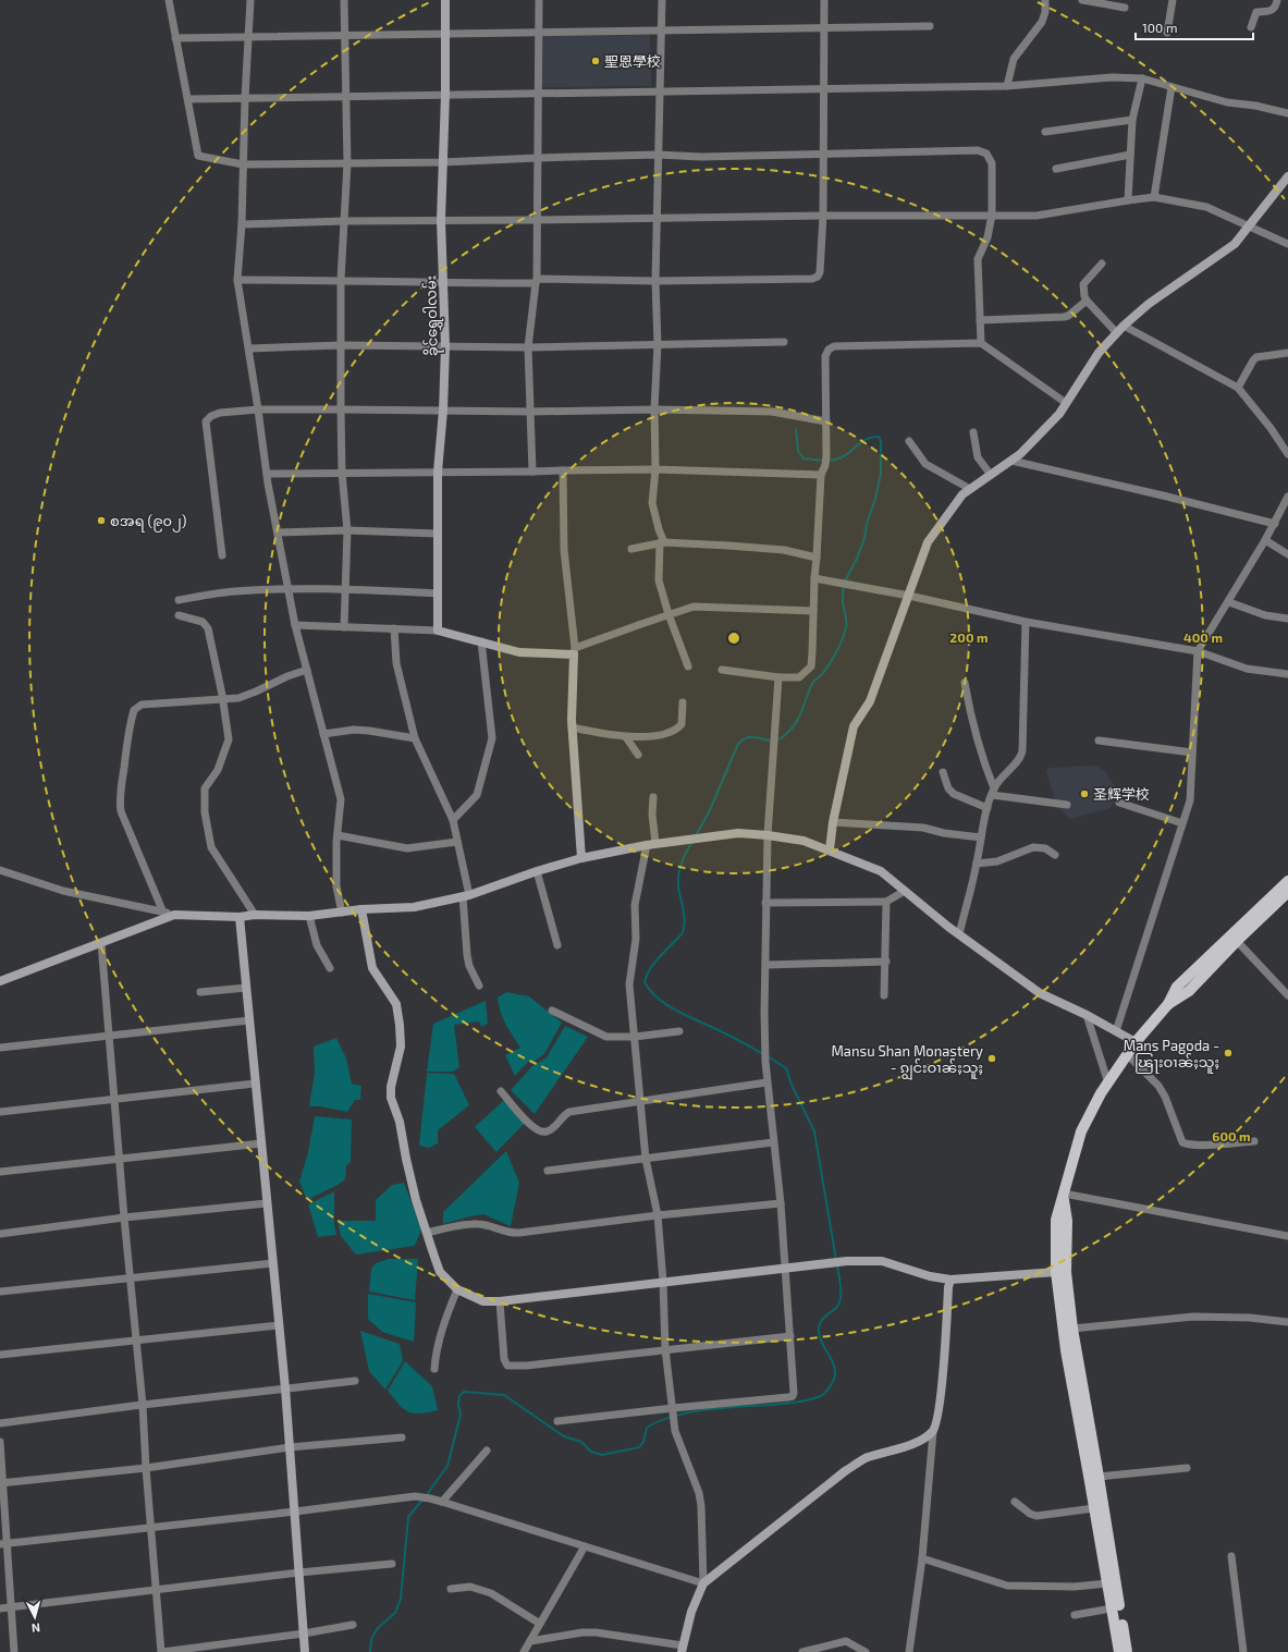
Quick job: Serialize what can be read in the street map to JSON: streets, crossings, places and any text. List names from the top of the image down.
{
  "streets": {
    "street": ["ခိုင်ရွှေဝါလမ်း"]
  },
  "places": [
    "聖恩學校",
    "စအရ (၉၀၂)",
    "圣辉学校",
    "Mans Pagoda - ၽြႃးဝၢၼ်ႈသူႈ",
    "Mansu Shan Monastery - ၵျွင်းဝၢၼ်ႈသူႈ"
  ],
  "scale_bar": "100 m",
  "north": "bottom",
  "rings": ["200 m", "400 m", "600 m"]
}
